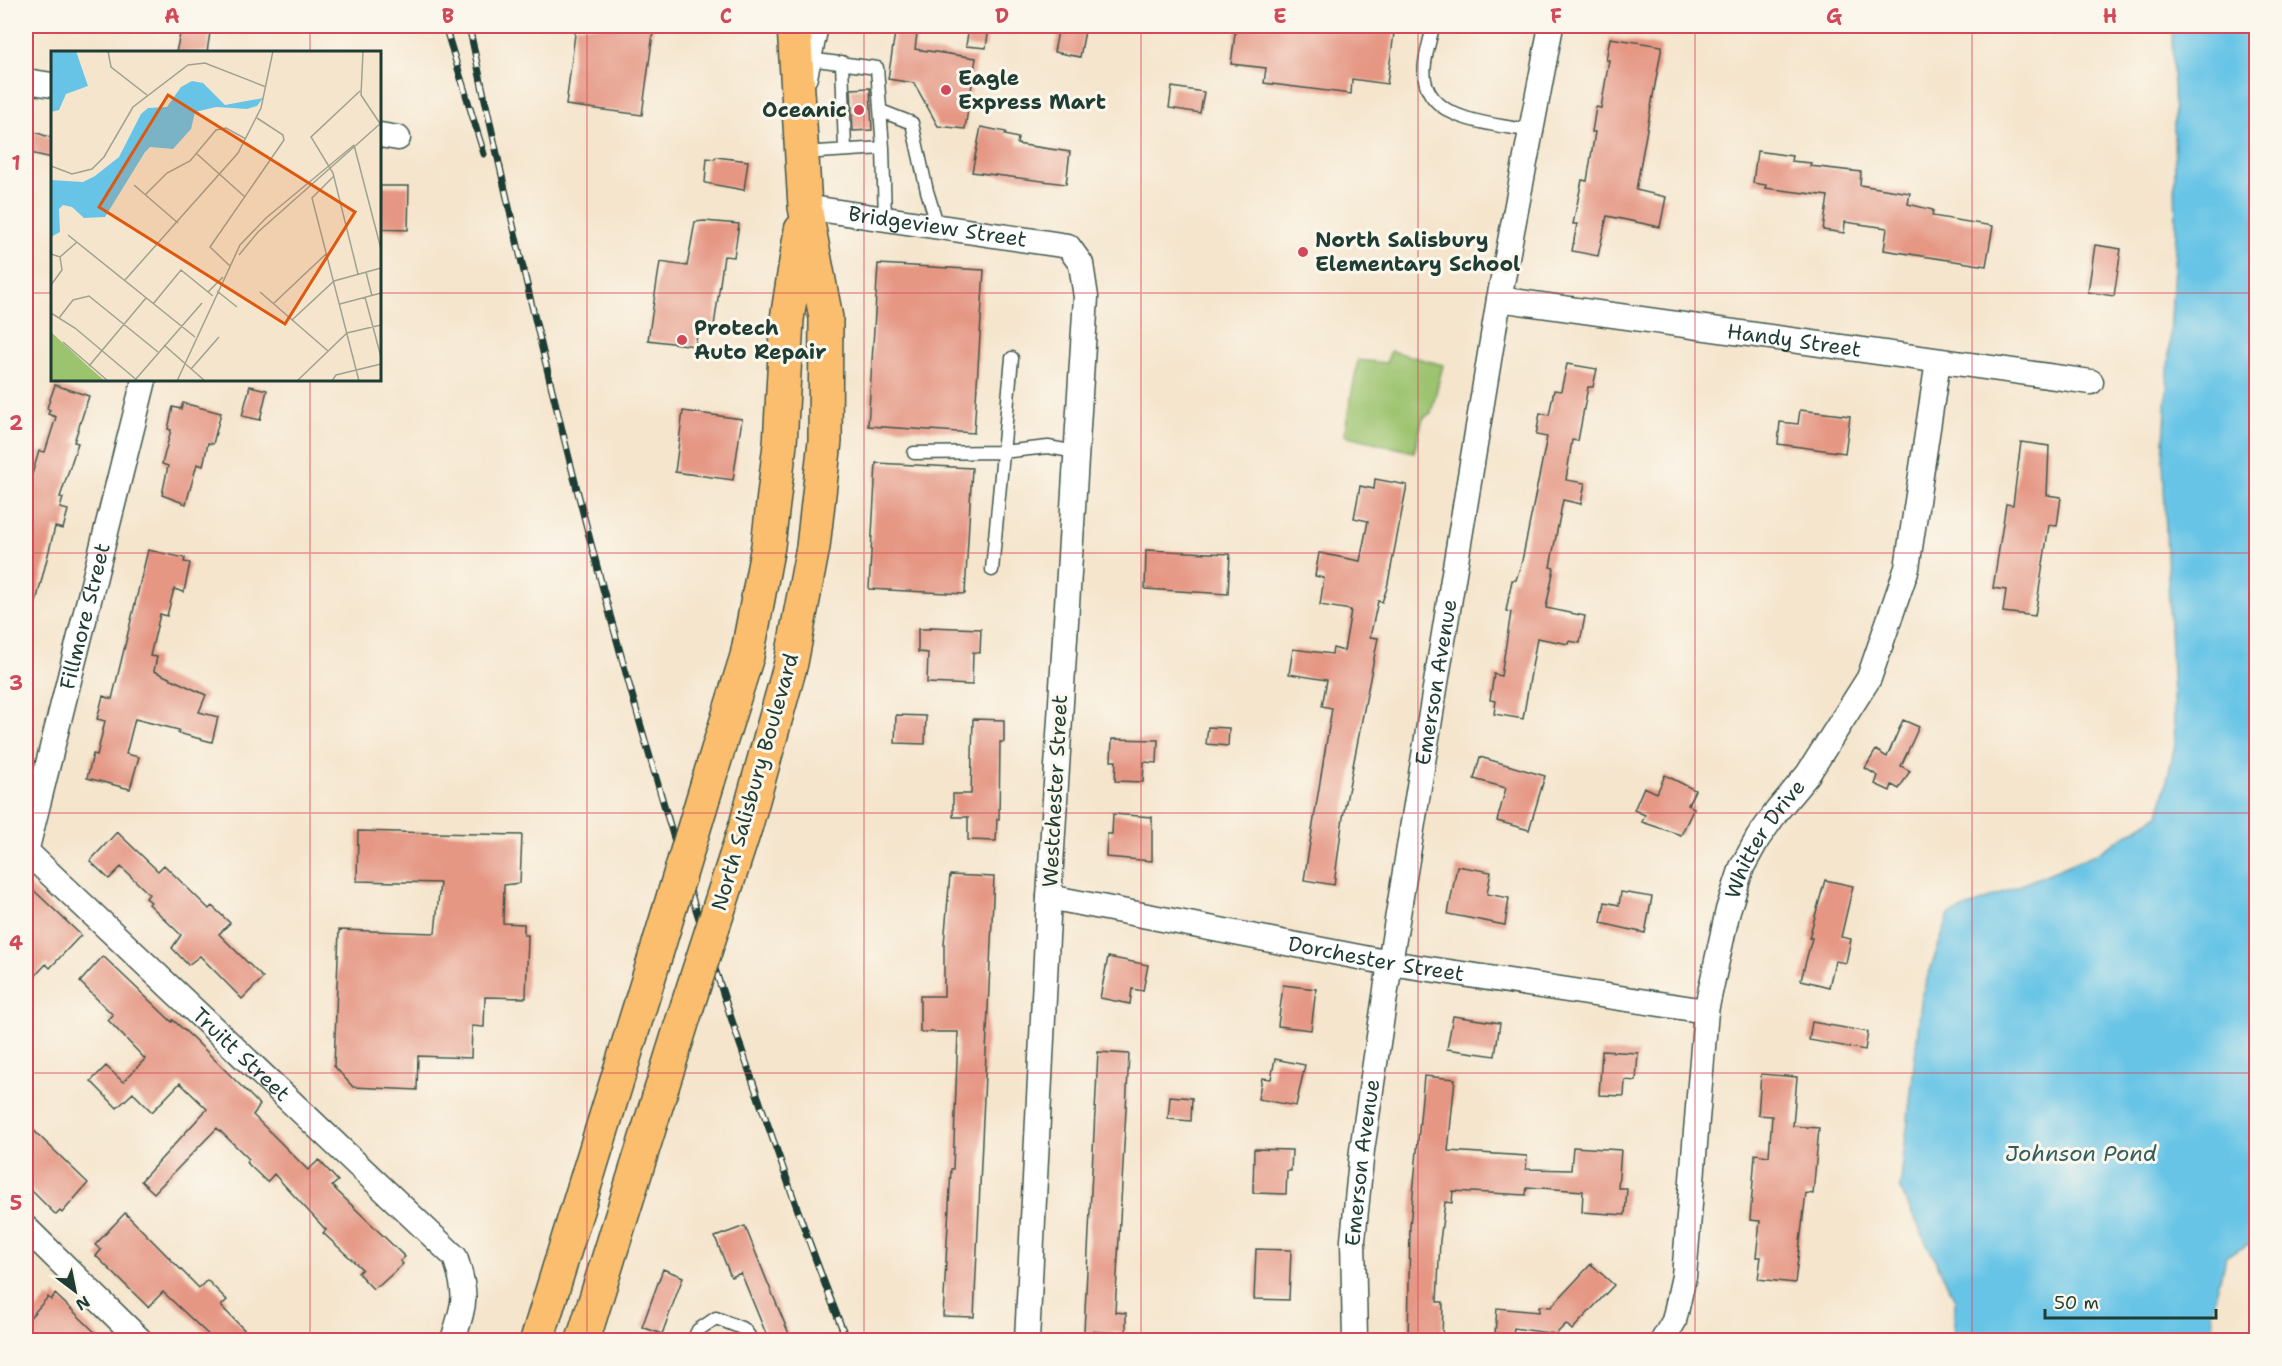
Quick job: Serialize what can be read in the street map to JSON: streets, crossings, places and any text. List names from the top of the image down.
{
  "streets": {
    "main road": ["North Salisbury Boulevard"],
    "street": [
      "Bridgeview Street",
      "Handy Street",
      "Fillmore Street",
      "Emerson Avenue",
      "Westchester Street",
      "Whitter Drive",
      "Dorchester Street",
      "Truitt Street"
    ]
  },
  "crossings": [
    ["Bridgeview Street", "North Salisbury Boulevard"],
    ["Bridgeview Street", "Westchester Street"],
    ["Handy Street", "Emerson Avenue"],
    ["Handy Street", "Whitter Drive"],
    ["Fillmore Street", "Truitt Street"],
    ["Emerson Avenue", "Dorchester Street"],
    ["Westchester Street", "Dorchester Street"],
    ["Whitter Drive", "Dorchester Street"]
  ],
  "water": ["Johnson Pond"],
  "places": [
    "Eagle Express Mart",
    "Oceanic",
    "North Salisbury Elementary School",
    "Protech Auto Repair"
  ],
  "scale_bar": "50 m",
  "north": "bottom right",
  "grid": {
    "columns": [
      "A",
      "B",
      "C",
      "D",
      "E",
      "F",
      "G",
      "H"
    ],
    "rows": [
      "1",
      "2",
      "3",
      "4",
      "5"
    ]
  }
}
